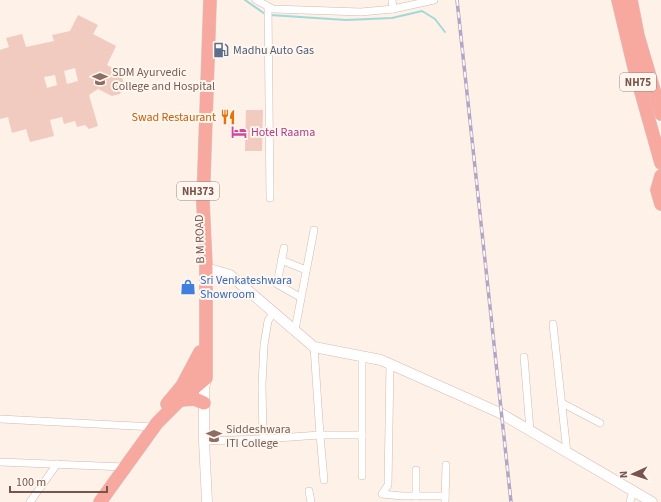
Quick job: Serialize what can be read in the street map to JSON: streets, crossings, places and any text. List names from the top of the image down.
{
  "streets": {
    "highway": ["NH75", "NH373", "B M ROAD"]
  },
  "crossings": [
    ["NH373", "B M ROAD"]
  ],
  "places": {
    "fuel station": ["Madhu Auto Gas"],
    "school or university": ["SDM Ayurvedic College and Hospital", "Siddeshwara ITI College"],
    "restaurant": ["Swad Restaurant"],
    "hotel": ["Hotel Raama"],
    "shop": ["Sri Venkateshwara Showroom"]
  },
  "scale_bar": "100 m",
  "north": "left"
}
